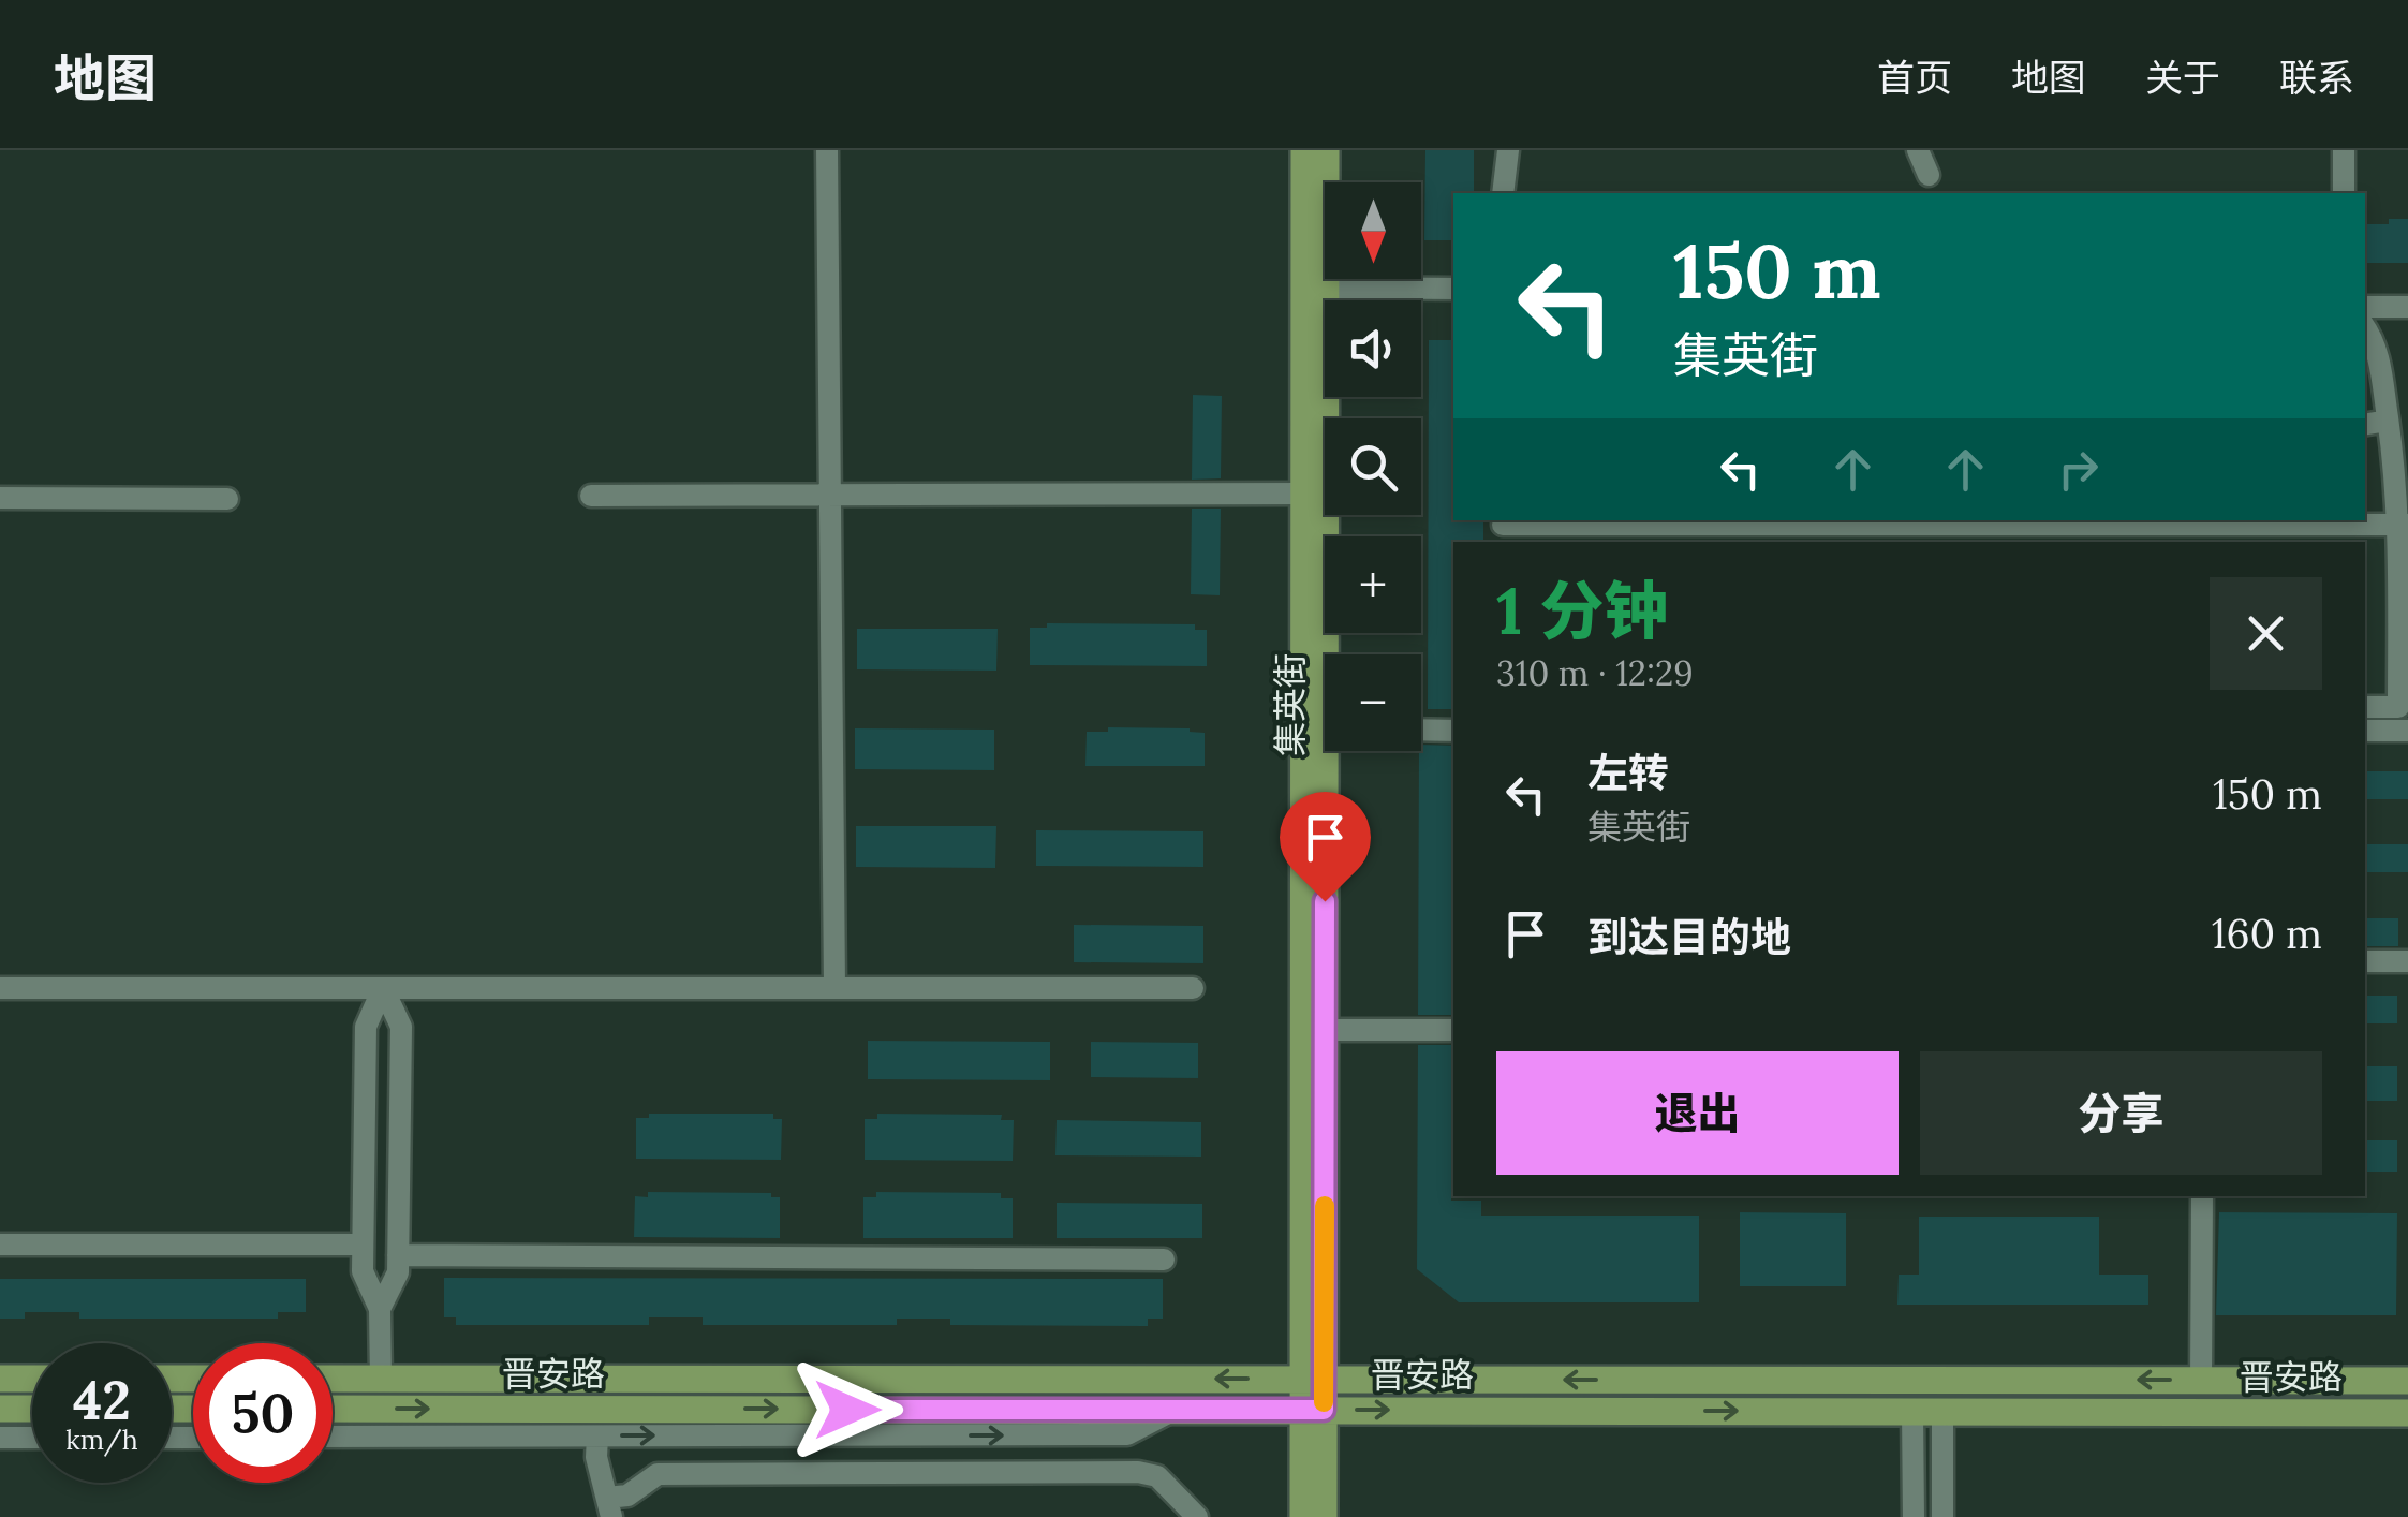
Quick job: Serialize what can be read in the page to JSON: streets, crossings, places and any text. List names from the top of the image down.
{
  "streets": {
    "main road": ["集英街", "晋安路"]
  },
  "crossings": [
    ["集英街", "晋安路"]
  ],
  "north": "bottom",
  "page": {
    "header": "地图",
    "nav": [
      "首页",
      "地图",
      "关于",
      "联系"
    ],
    "map_buttons": ["+", "−"],
    "turn": ["150 m", "集英街"],
    "heading": ["1 分钟", "310 m · 12:29"],
    "list": [
      {
        "name": "左转",
        "note": "集英街",
        "value": "150 m"
      },
      {
        "name": "到达目的地",
        "value": "160 m"
      }
    ],
    "buttons": ["退出", "分享"],
    "speed": "42 km/h",
    "limit": "50"
  }
}
